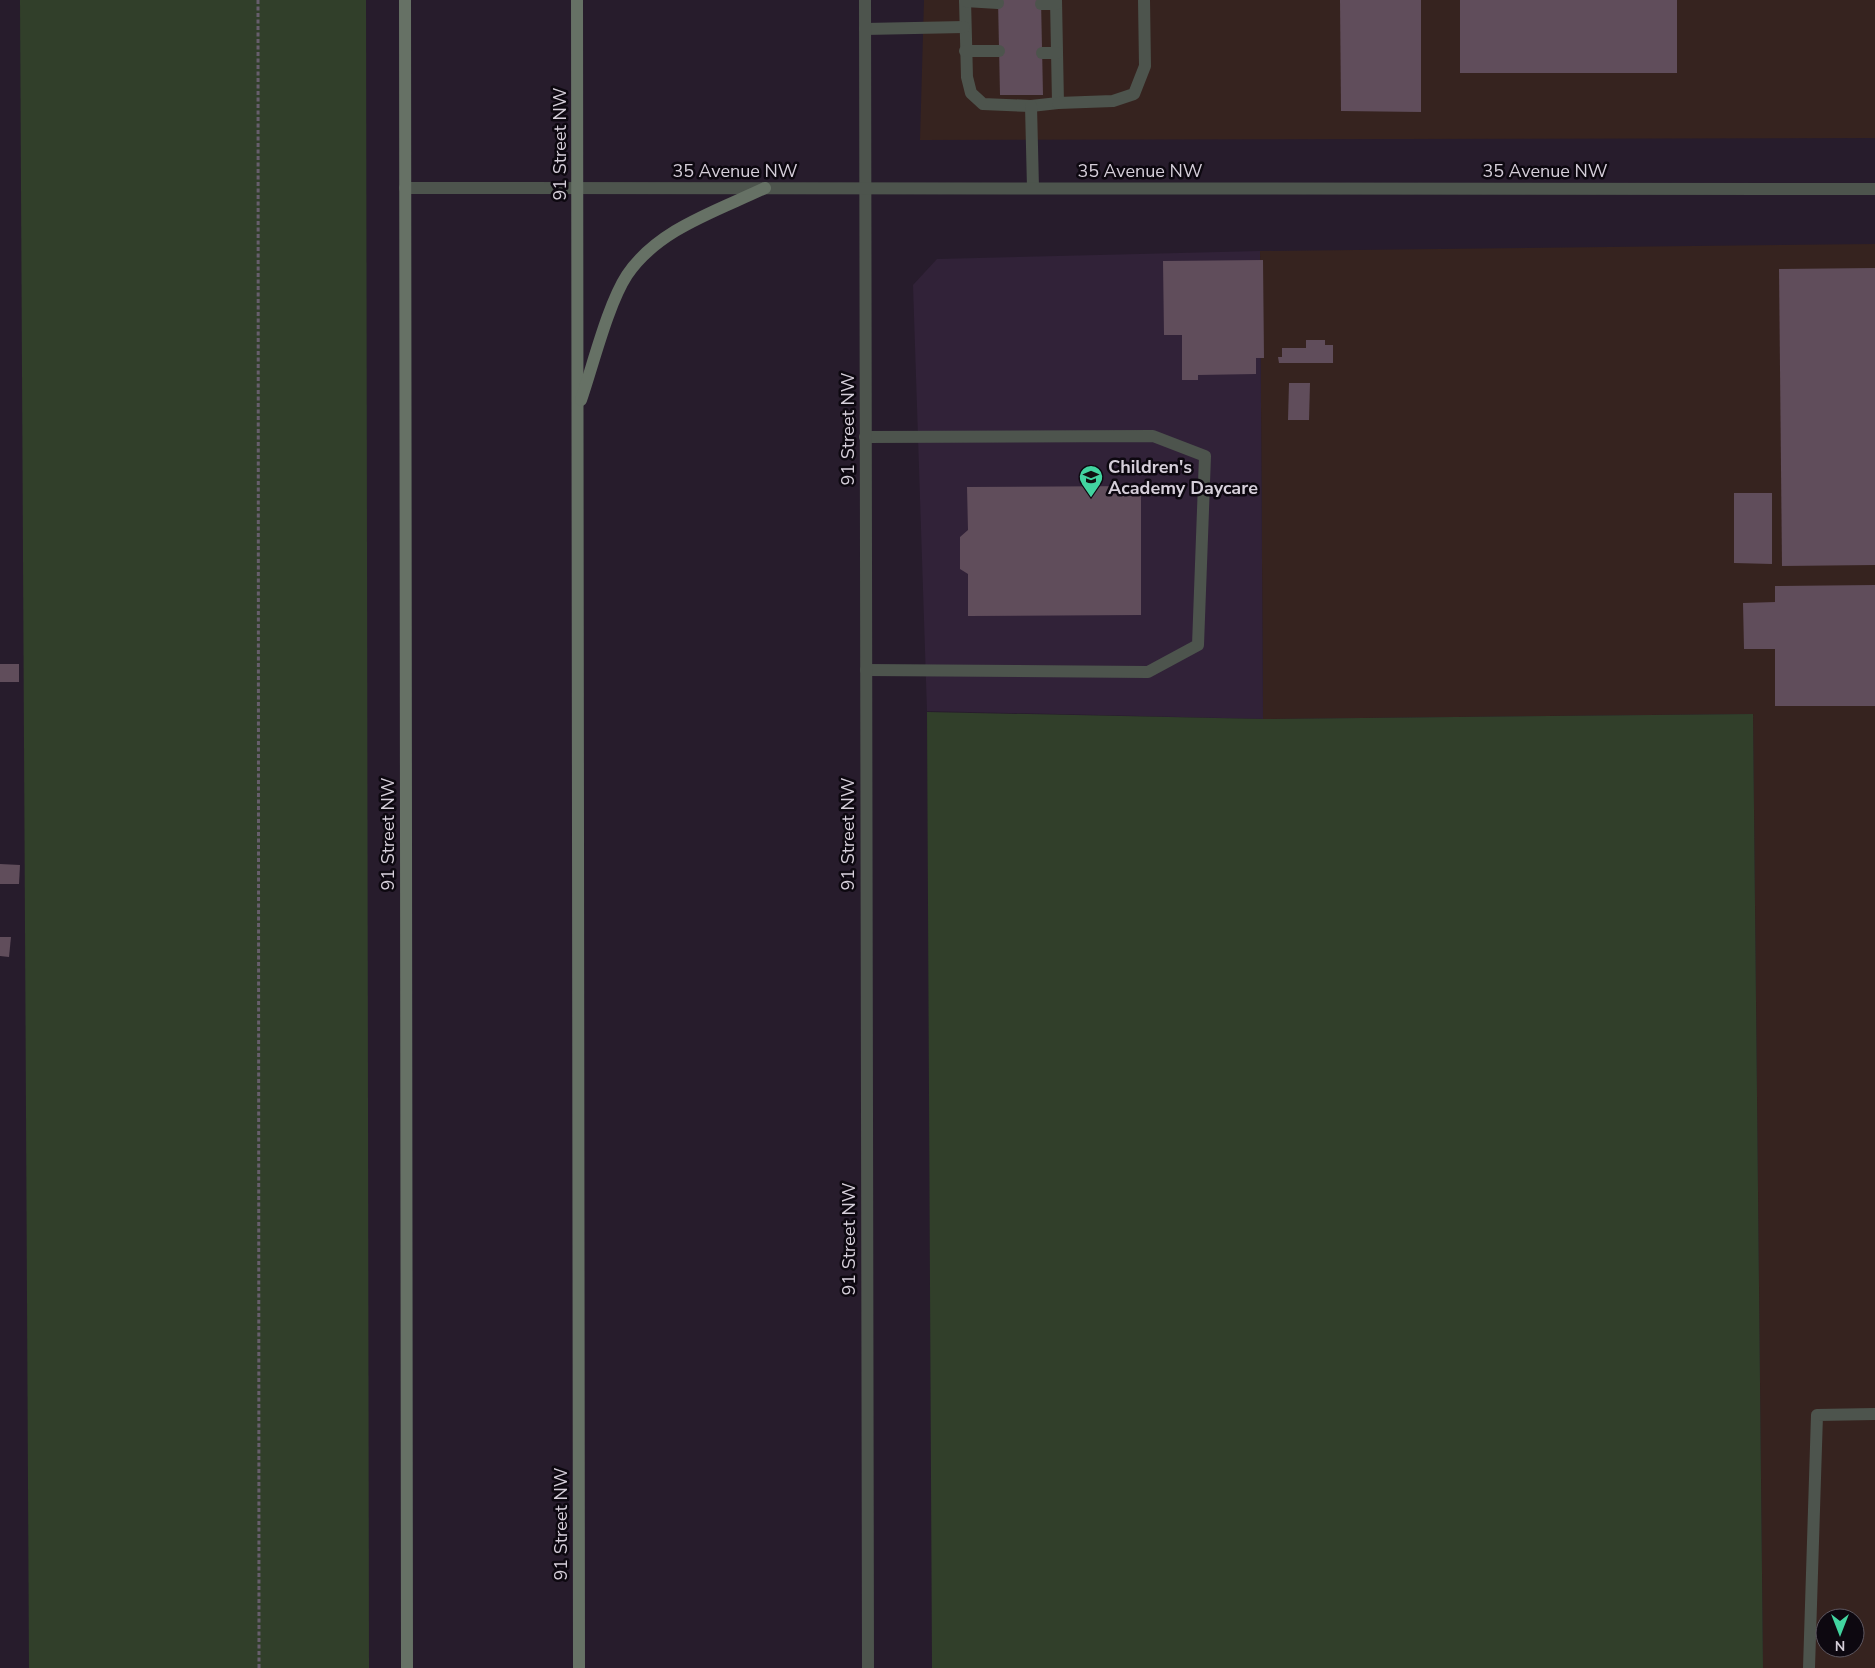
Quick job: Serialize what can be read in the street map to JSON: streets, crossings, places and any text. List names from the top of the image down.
{
  "streets": {
    "main road": ["91 Street NW"],
    "street": ["35 Avenue NW"]
  },
  "crossings": [
    ["91 Street NW", "35 Avenue NW"]
  ],
  "places": {
    "school or university": ["Children's Academy Daycare"]
  },
  "north": "bottom"
}
